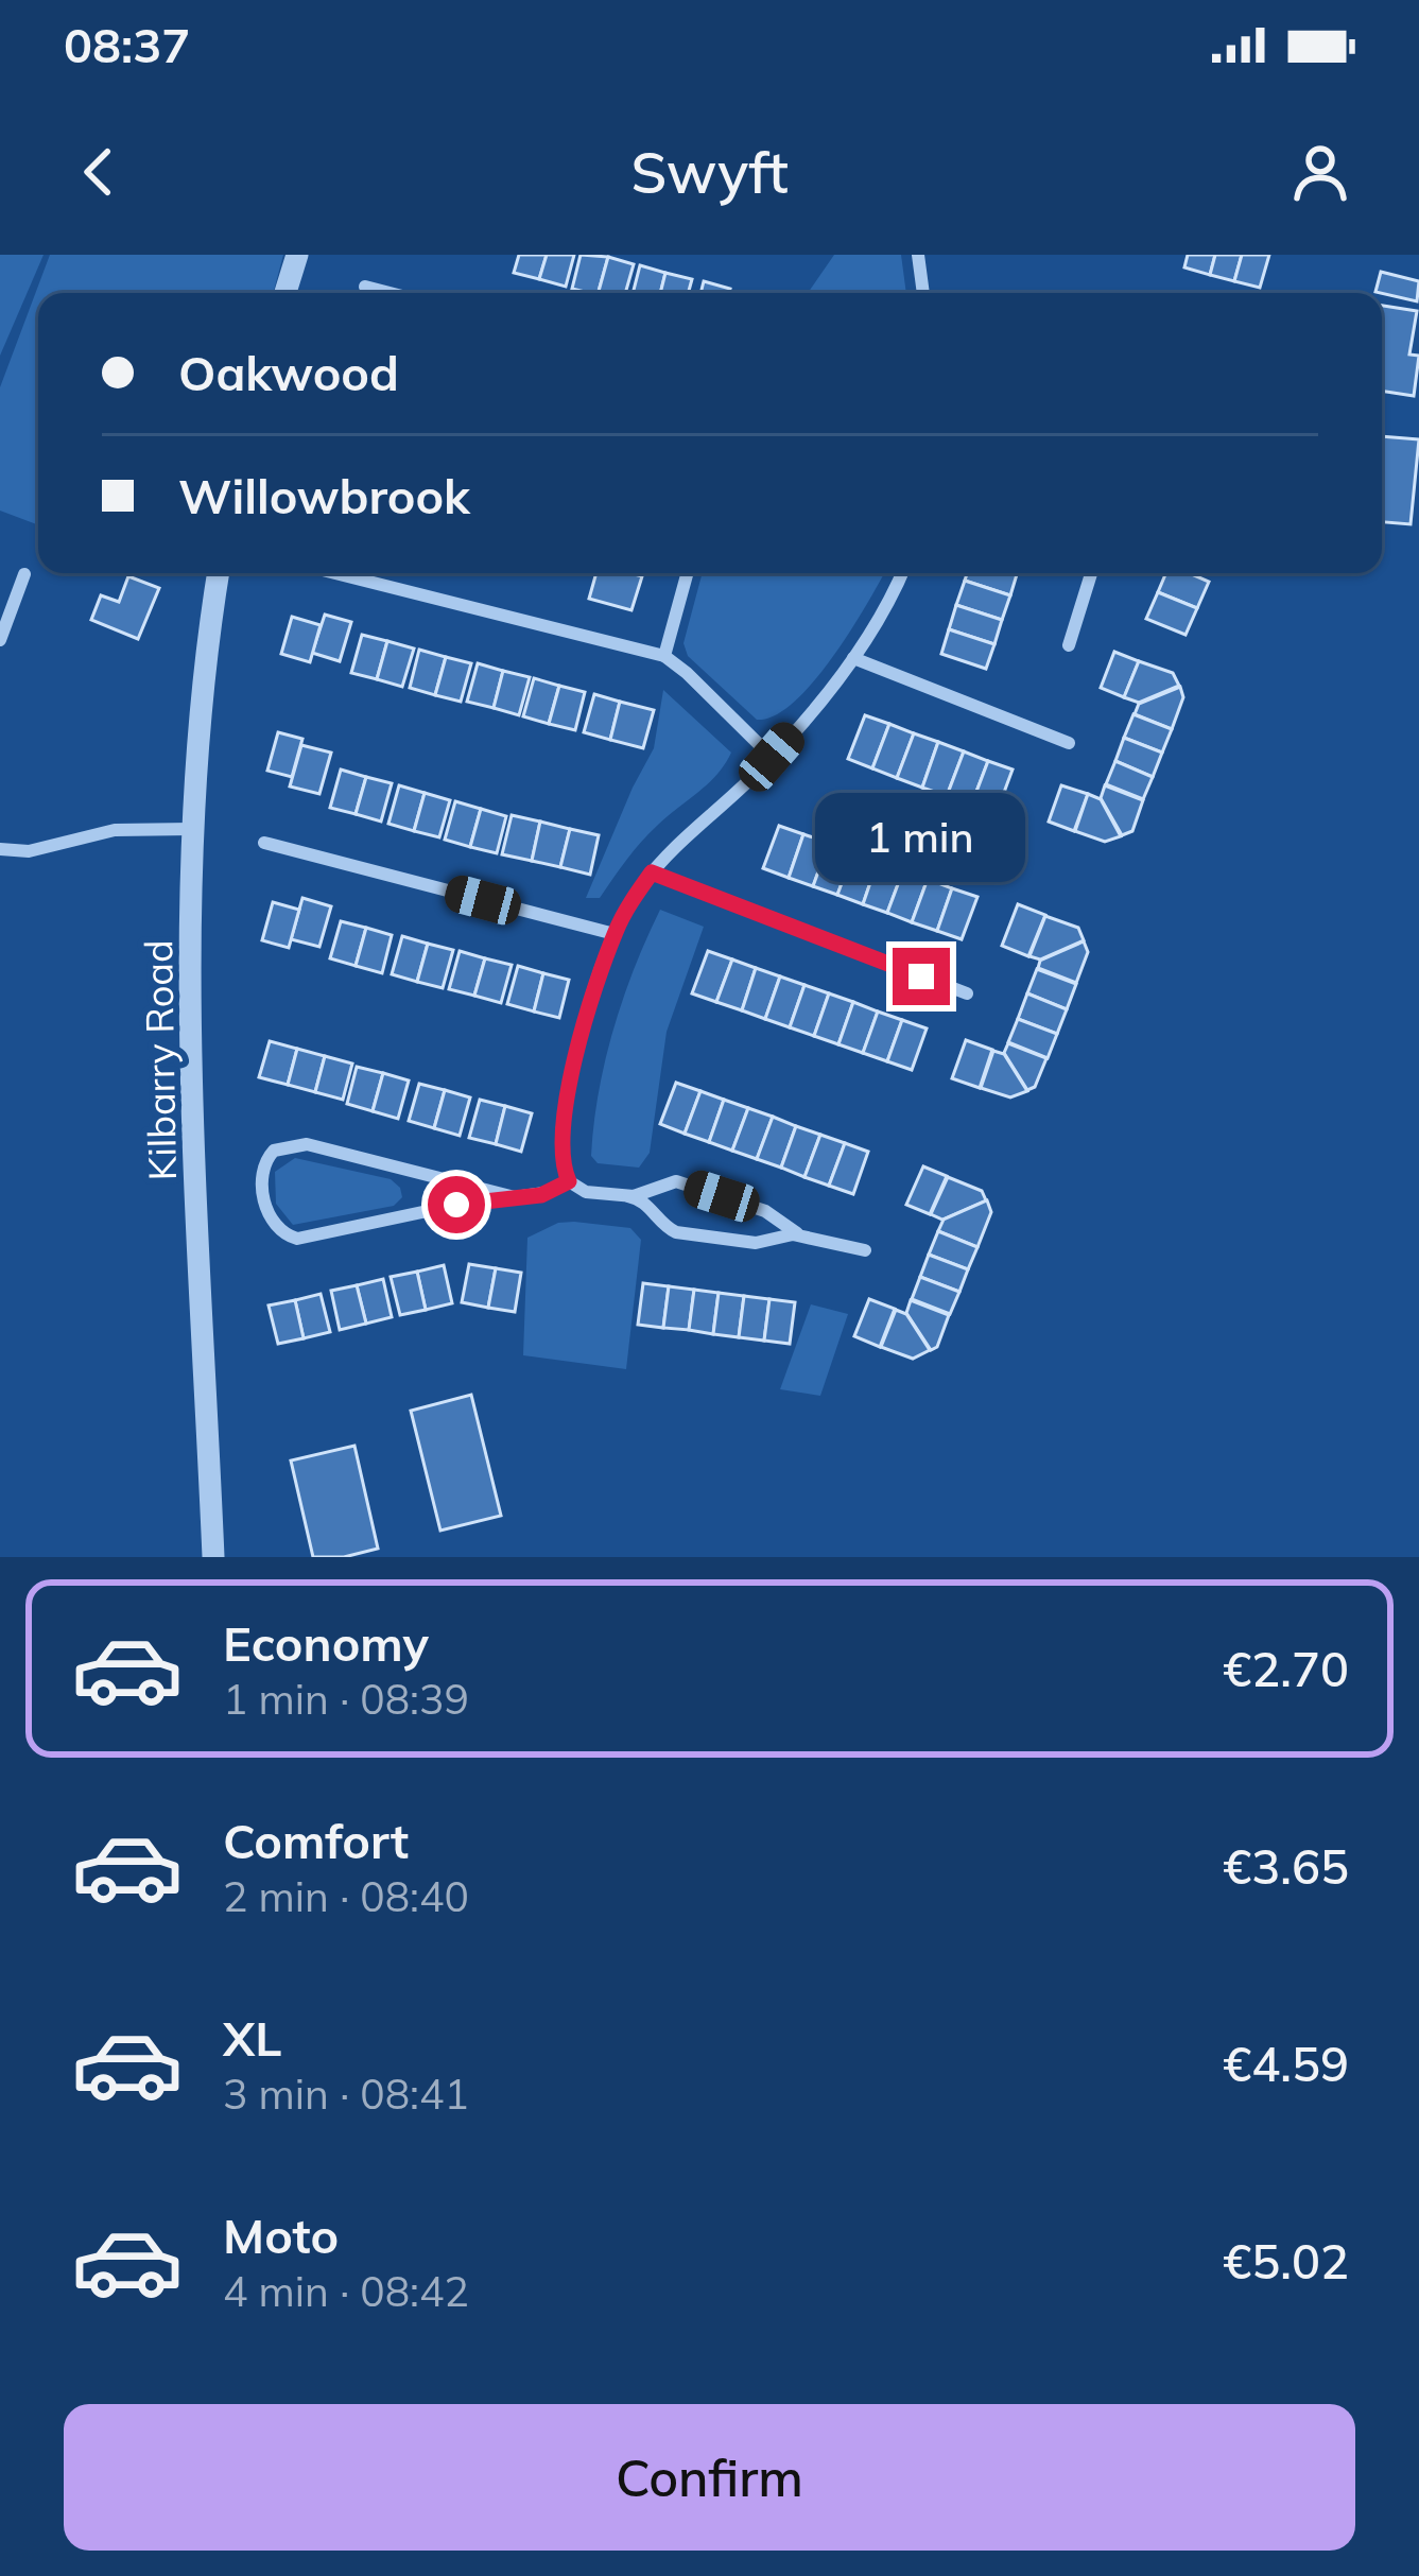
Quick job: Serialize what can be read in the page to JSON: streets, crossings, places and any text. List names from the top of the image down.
{
  "streets": {
    "street": ["Kilbarry Road"]
  },
  "page": {
    "status": "08:37",
    "header": "Swyft",
    "banner": ["Oakwood", "Willowbrook"],
    "bubble": "1 min",
    "list": [
      {
        "name": "Economy",
        "note": "1 min · 08:39",
        "value": "€2.70"
      },
      {
        "name": "Comfort",
        "note": "2 min · 08:40",
        "value": "€3.65"
      },
      {
        "name": "XL",
        "note": "3 min · 08:41",
        "value": "€4.59"
      },
      {
        "name": "Moto",
        "note": "4 min · 08:42",
        "value": "€5.02"
      }
    ],
    "buttons": "Confirm"
  }
}
